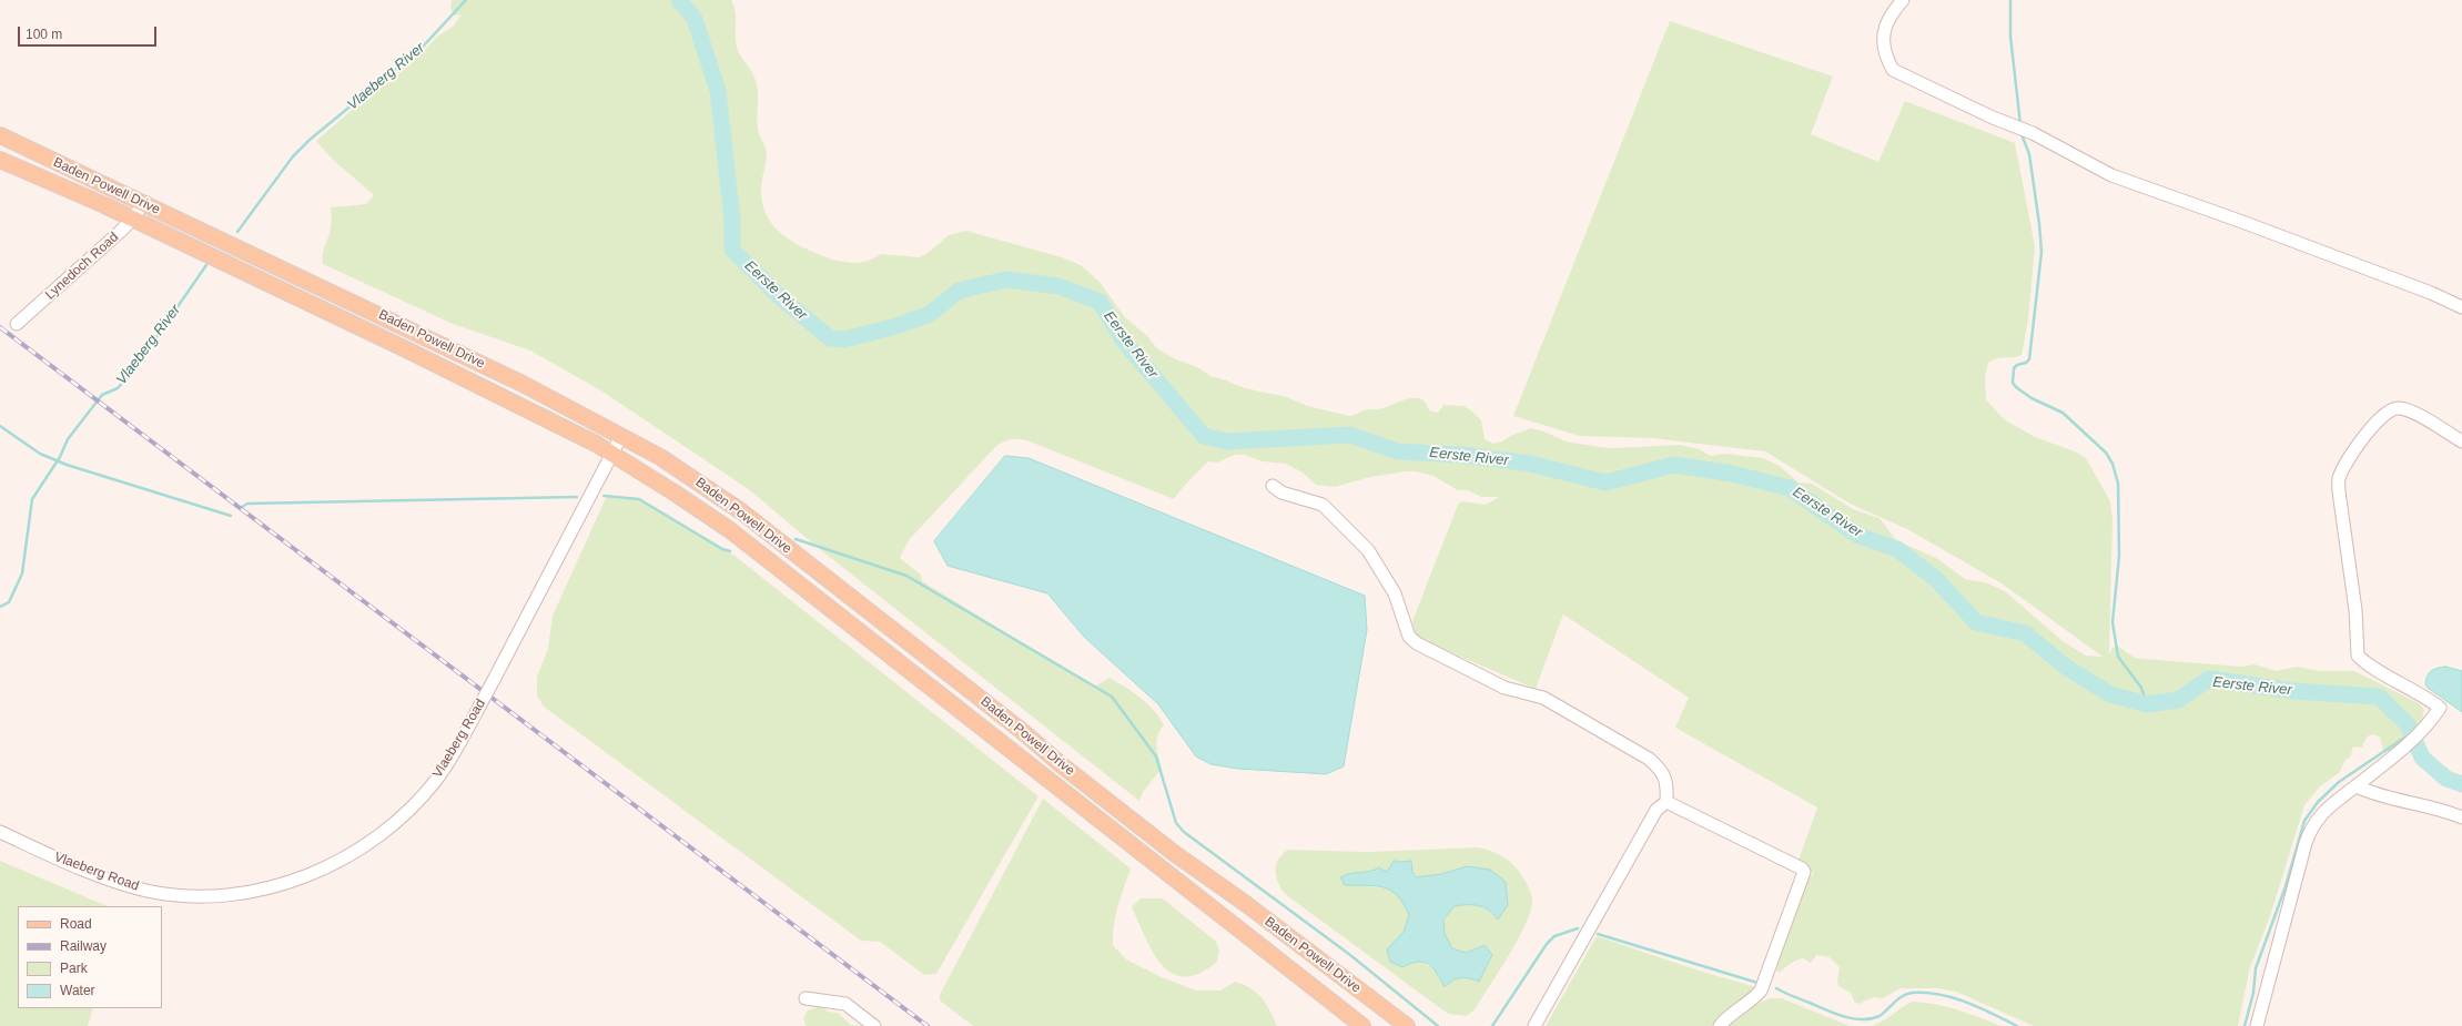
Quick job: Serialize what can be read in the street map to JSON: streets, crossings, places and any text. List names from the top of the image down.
{
  "streets": {
    "main road": ["Baden Powell Drive"],
    "street": ["Lynedoch Road", "Vlaeberg Road"]
  },
  "crossings": [
    ["Baden Powell Drive", "Lynedoch Road"],
    ["Baden Powell Drive", "Vlaeberg Road"]
  ],
  "water": ["Vlaeberg River", "Eerste River"],
  "legend": [
    "Road",
    "Railway",
    "Park",
    "Water"
  ],
  "scale_bar": "100 m"
}
